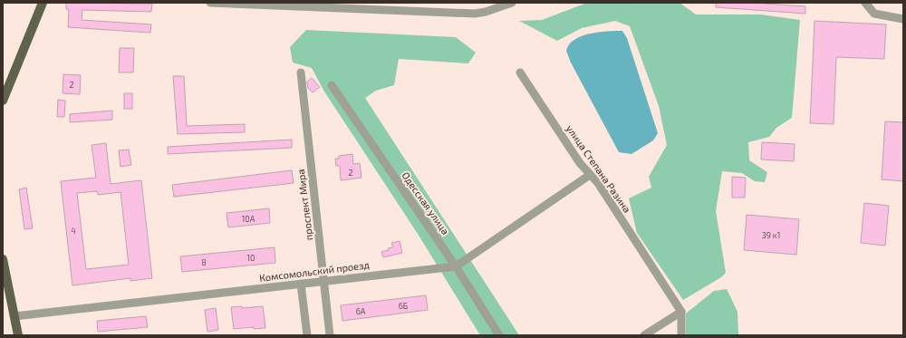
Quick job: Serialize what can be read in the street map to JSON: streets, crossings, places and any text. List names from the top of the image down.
{
  "streets": {
    "street": [
      "улица Степана Разина",
      "Одесская улица",
      "проспект Мира",
      "Комсомольский проезд"
    ]
  },
  "crossings": [
    ["улица Степана Разина", "Комсомольский проезд"],
    ["Одесская улица", "Комсомольский проезд"],
    ["проспект Мира", "Комсомольский проезд"]
  ],
  "house_numbers": [
    "2",
    "2",
    "10А",
    "4",
    "39 к1",
    "10",
    "8",
    "6Б",
    "6А"
  ]
}
